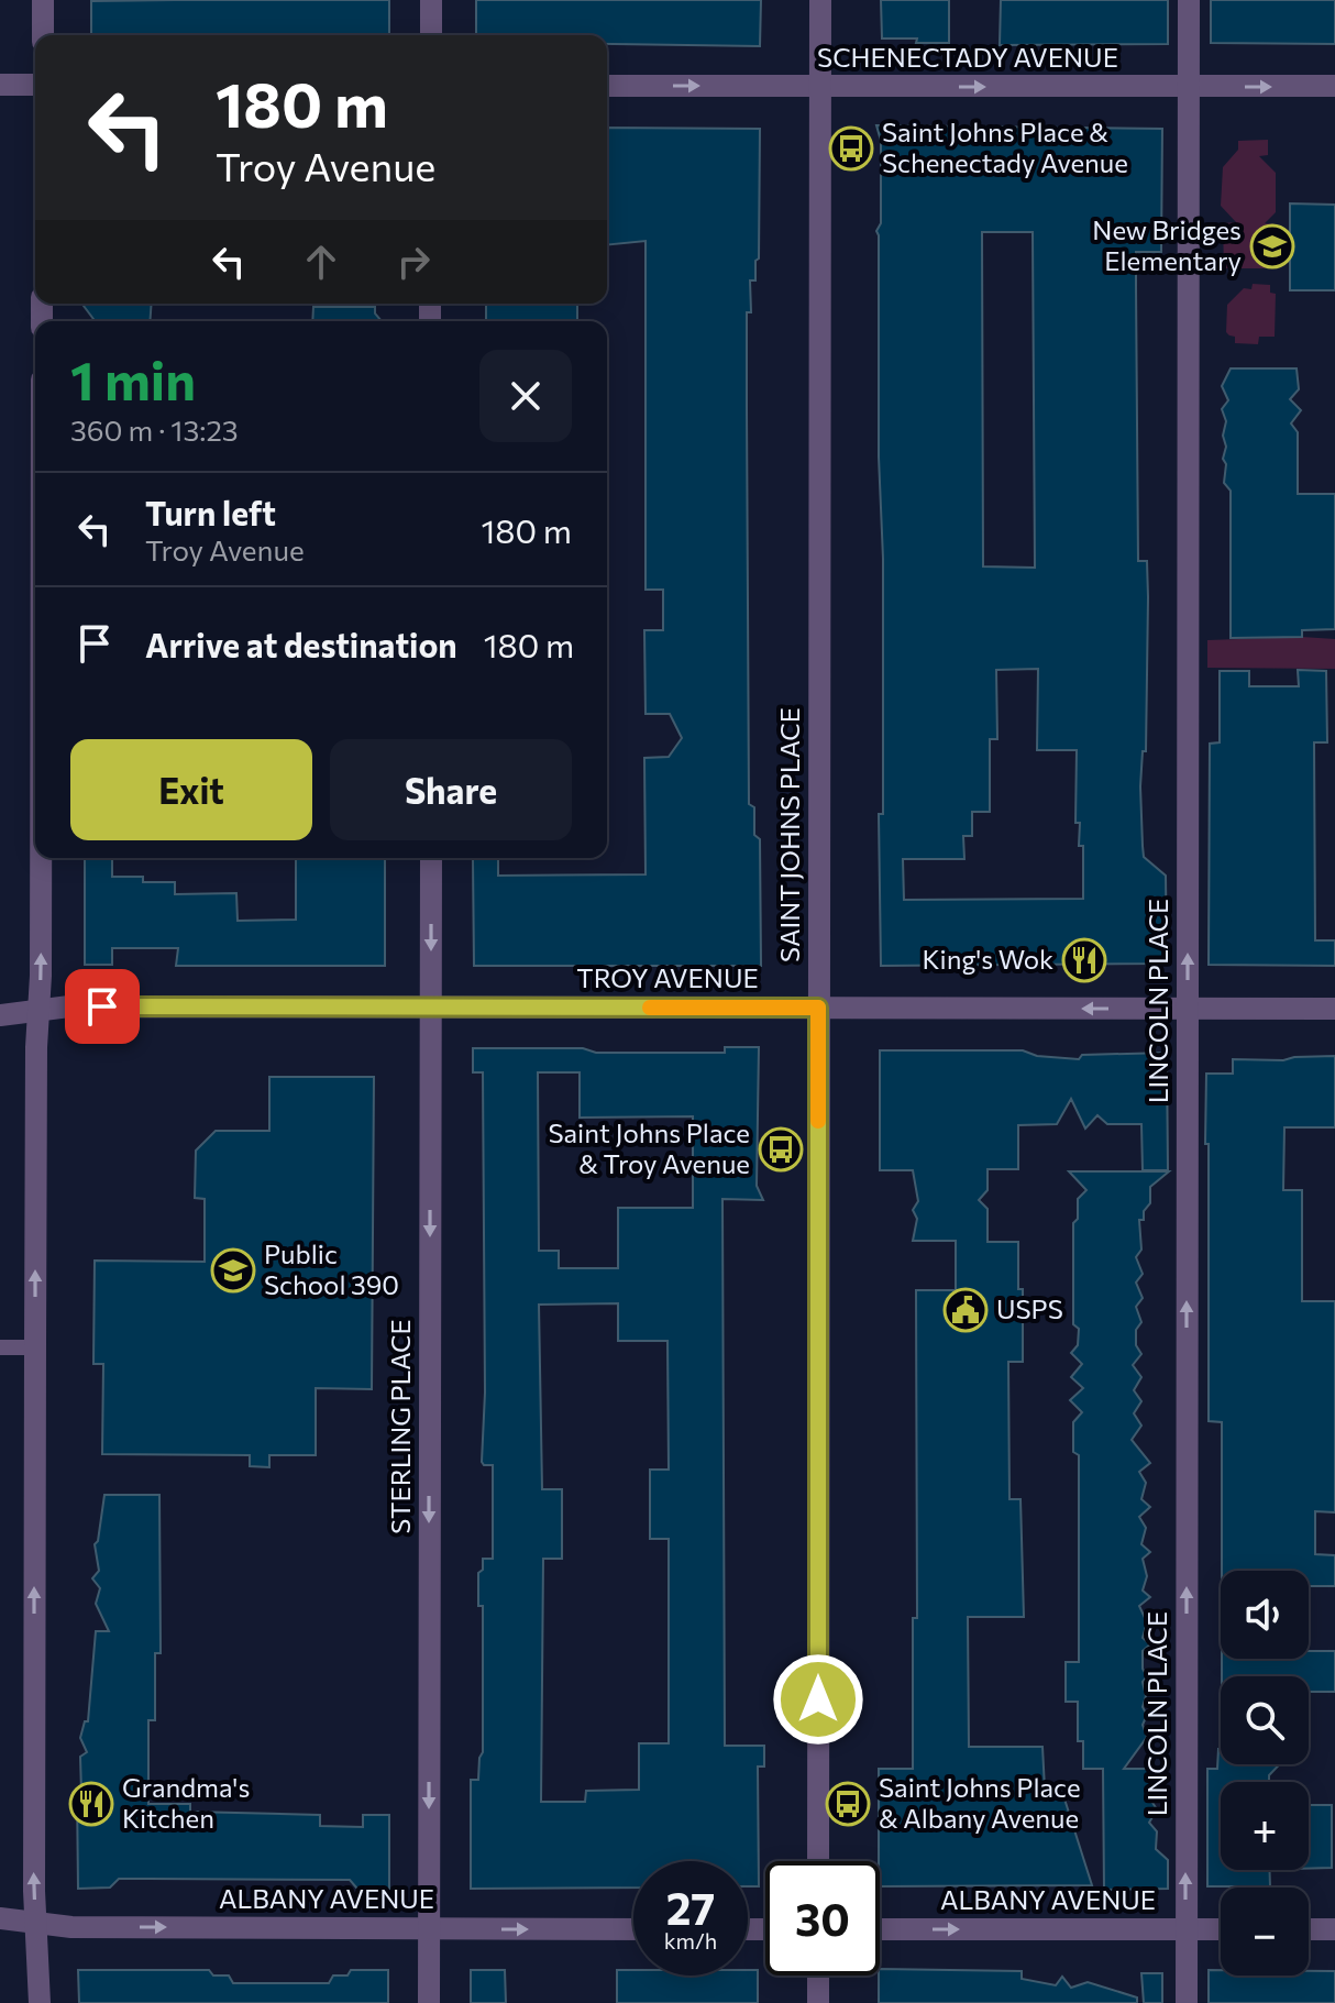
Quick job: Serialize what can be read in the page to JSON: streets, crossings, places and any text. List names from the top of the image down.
{
  "streets": {
    "street": [
      "SCHENECTADY AVENUE",
      "SAINT JOHNS PLACE",
      "TROY AVENUE",
      "LINCOLN PLACE",
      "STERLING PLACE",
      "ALBANY AVENUE"
    ]
  },
  "crossings": [
    ["SCHENECTADY AVENUE", "SAINT JOHNS PLACE"],
    ["SCHENECTADY AVENUE", "LINCOLN PLACE"],
    ["SAINT JOHNS PLACE", "TROY AVENUE"],
    ["TROY AVENUE", "LINCOLN PLACE"],
    ["TROY AVENUE", "STERLING PLACE"],
    ["LINCOLN PLACE", "ALBANY AVENUE"],
    ["STERLING PLACE", "ALBANY AVENUE"]
  ],
  "one_way": [
    "SCHENECTADY AVENUE",
    "LINCOLN PLACE",
    "STERLING PLACE",
    "ALBANY AVENUE"
  ],
  "places": {
    "bus stop": ["Saint Johns Place & Schenectady Avenue", "Saint Johns Place & Troy Avenue", "Saint Johns Place & Albany Avenue"],
    "school or university": ["New Bridges Elementary", "Public School 390"],
    "restaurant": ["King's Wok", "Grandma's Kitchen"],
    "public building": ["USPS"]
  },
  "page": {
    "turn": ["180 m", "Troy Avenue"],
    "heading": ["1 min", "360 m · 13:23"],
    "list": [
      {
        "name": "Turn left",
        "note": "Troy Avenue",
        "value": "180 m"
      },
      {
        "name": "Arrive at destination",
        "value": "180 m"
      }
    ],
    "buttons": ["Exit", "Share"],
    "map_buttons": ["+", "−"],
    "speed": "27 km/h",
    "limit": "30"
  }
}
